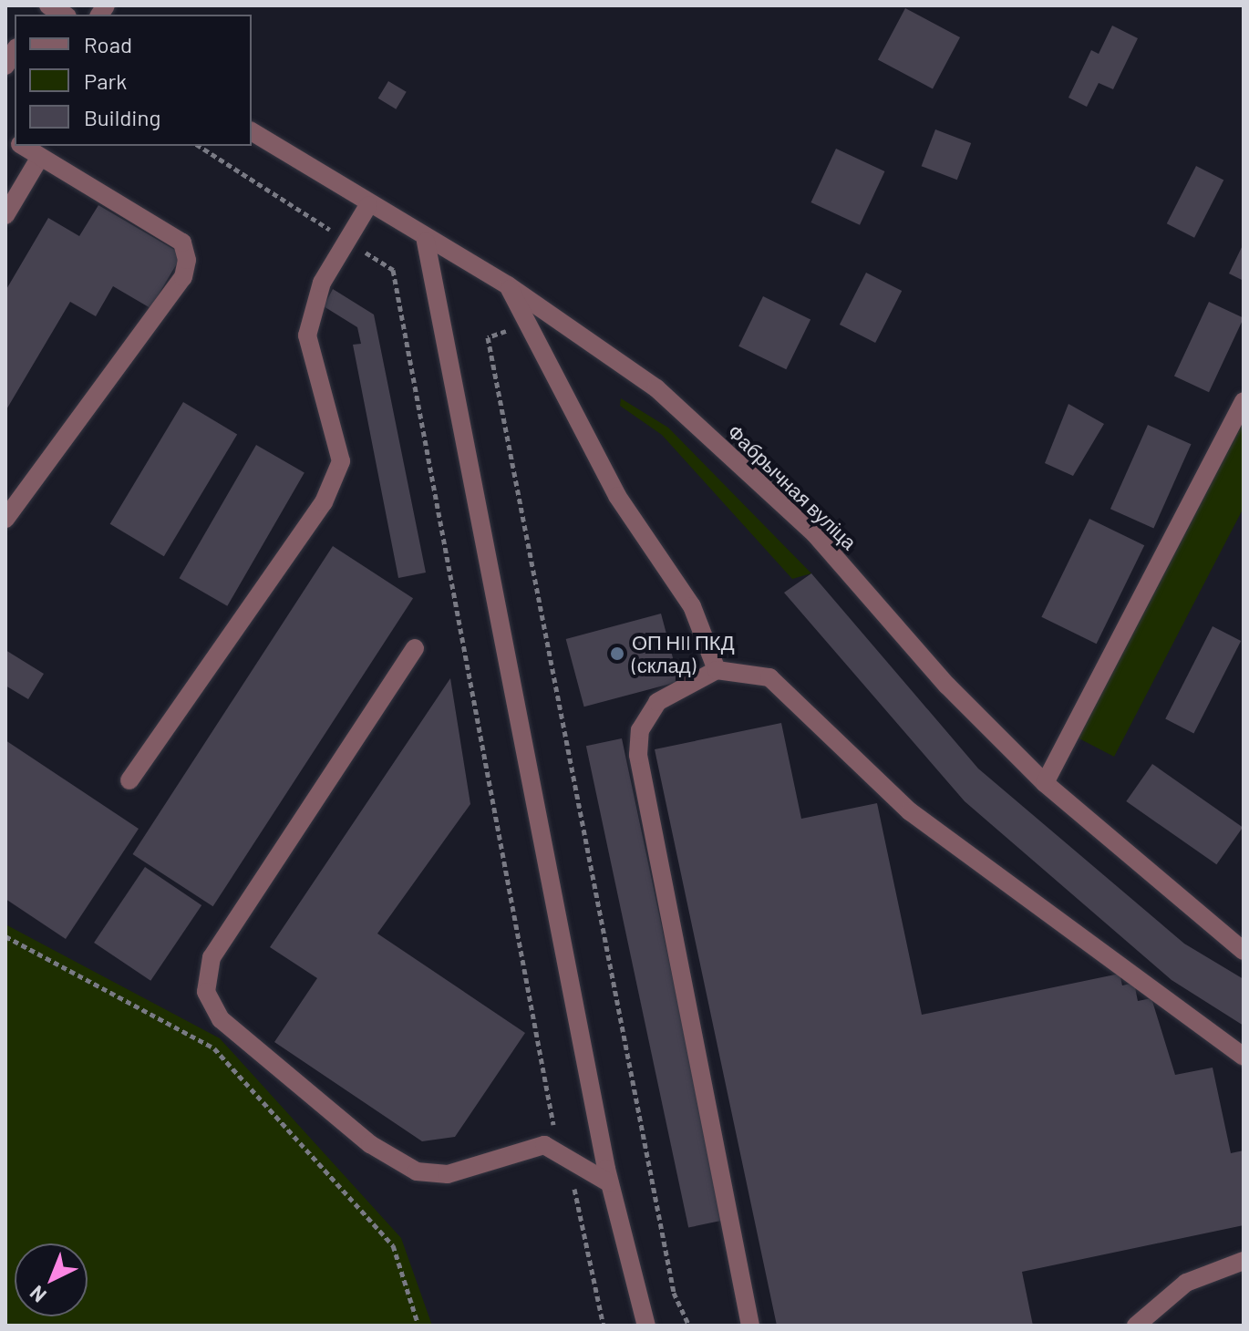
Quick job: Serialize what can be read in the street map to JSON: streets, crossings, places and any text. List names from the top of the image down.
{
  "streets": {
    "street": ["Фабрычная вуліца"]
  },
  "places": ["ОП НII ПКД (склад)"],
  "legend": ["Road", "Park", "Building"],
  "north": "bottom left"
}
